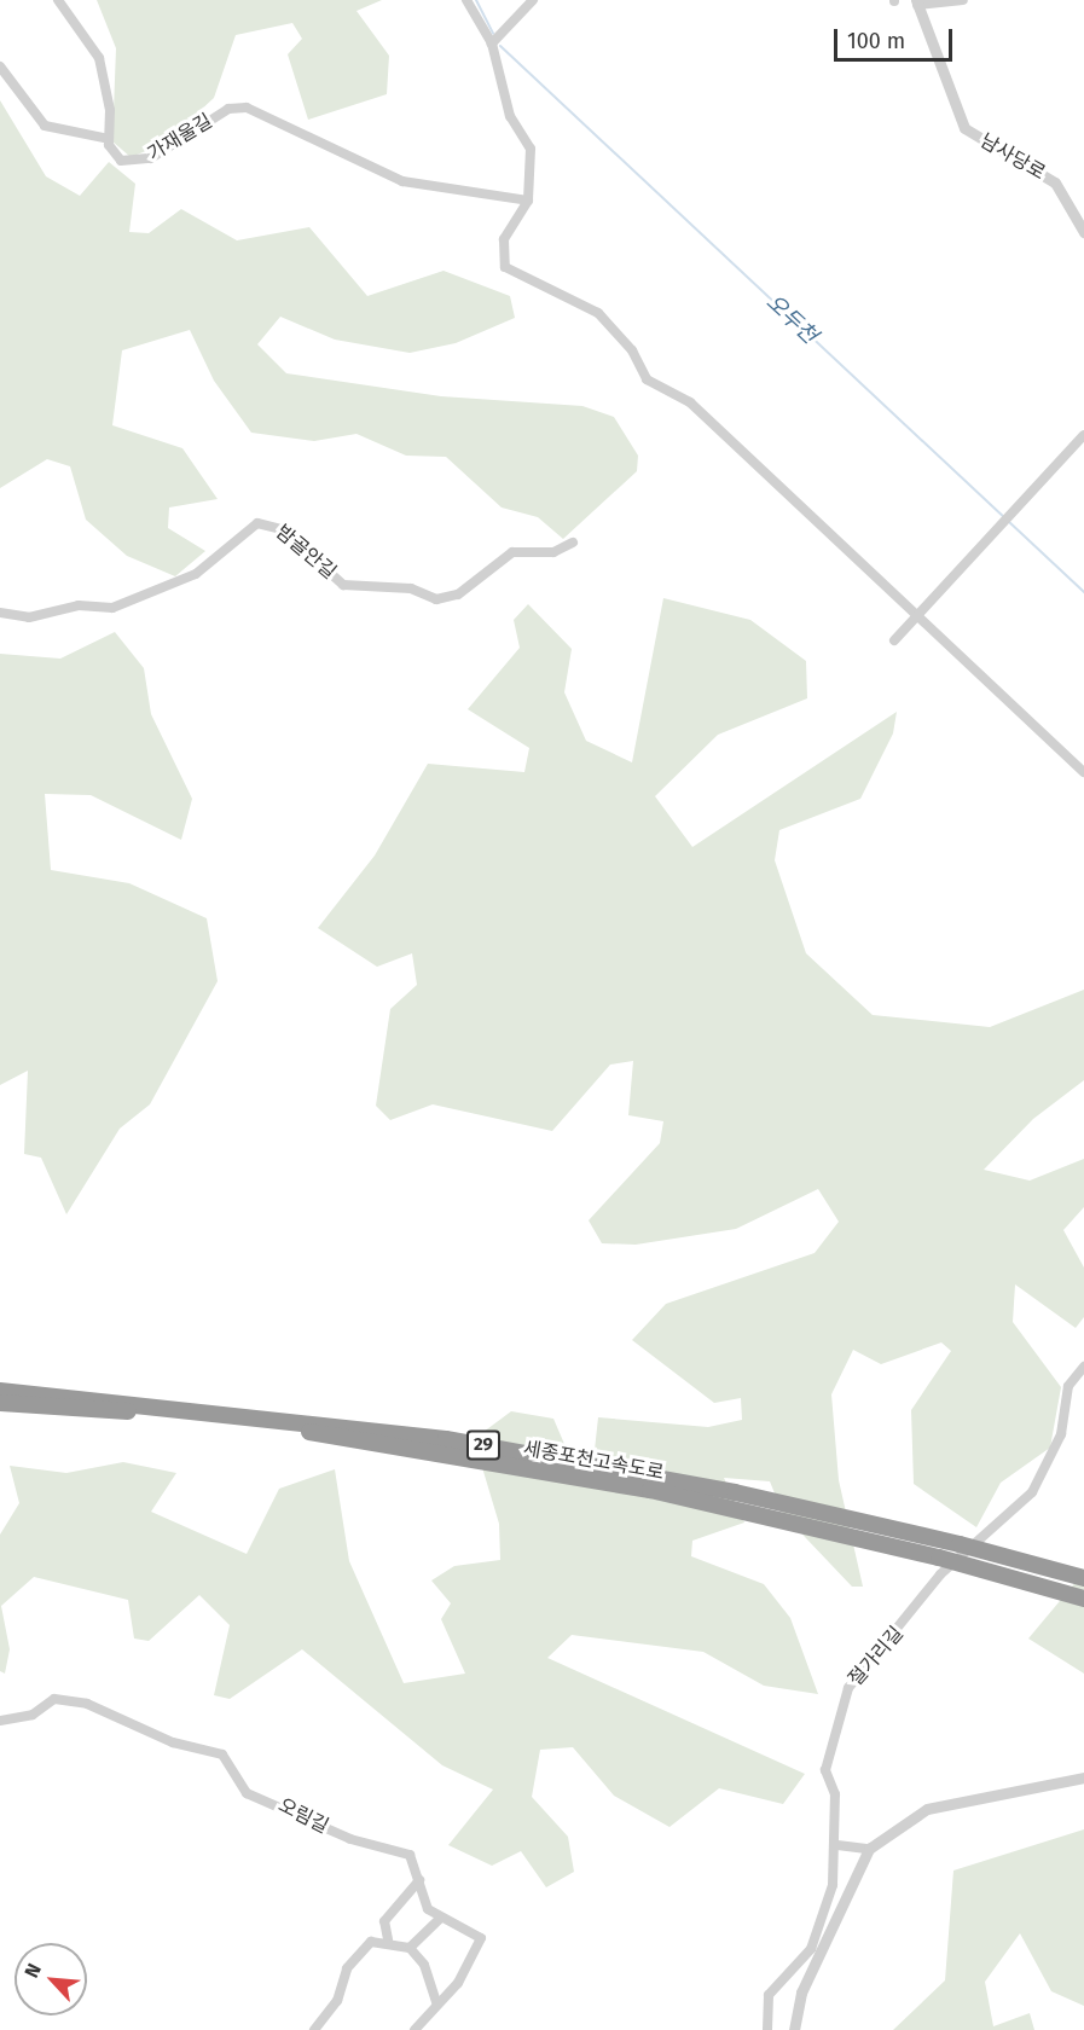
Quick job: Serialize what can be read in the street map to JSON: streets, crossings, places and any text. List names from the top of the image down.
{
  "streets": {
    "highway": ["29", "세종포천고속도로"],
    "street": [
      "가재울길",
      "남사당로",
      "밤골안길",
      "절가리길",
      "오림길"
    ]
  },
  "water": ["오두천"],
  "scale_bar": "100 m",
  "north": "top left"
}
